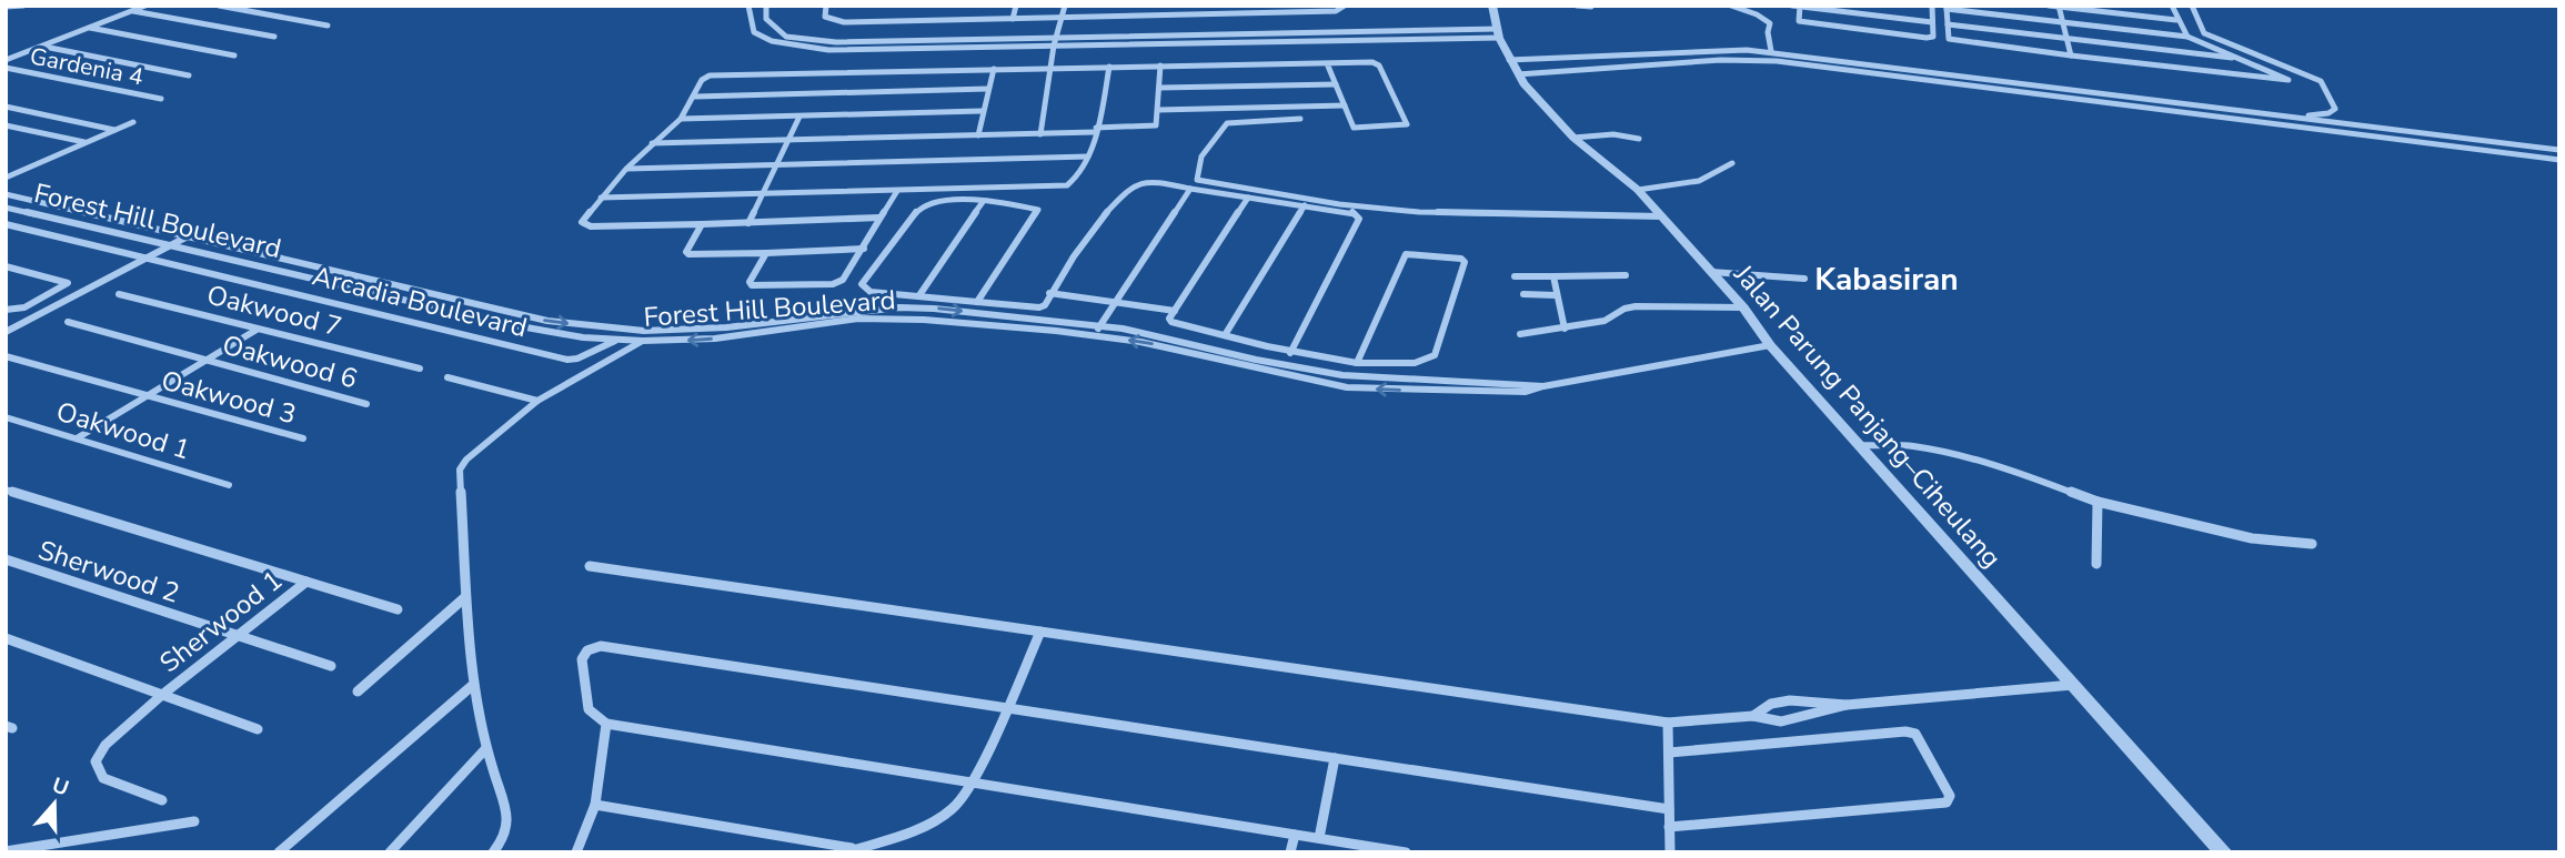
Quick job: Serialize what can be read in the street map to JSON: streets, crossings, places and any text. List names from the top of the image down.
{
  "streets": {
    "street": [
      "Gardenia 4",
      "Forest Hill Boulevard",
      "Arcadia Boulevard",
      "Oakwood 7",
      "Oakwood 6",
      "Oakwood 3",
      "Jalan Parung Panjang–Ciheulang",
      "Oakwood 1",
      "Sherwood 2",
      "Sherwood 1"
    ]
  },
  "crossings": [
    ["Forest Hill Boulevard", "Arcadia Boulevard"],
    ["Sherwood 2", "Sherwood 1"]
  ],
  "districts": ["Kabasiran"],
  "north": "top"
}
